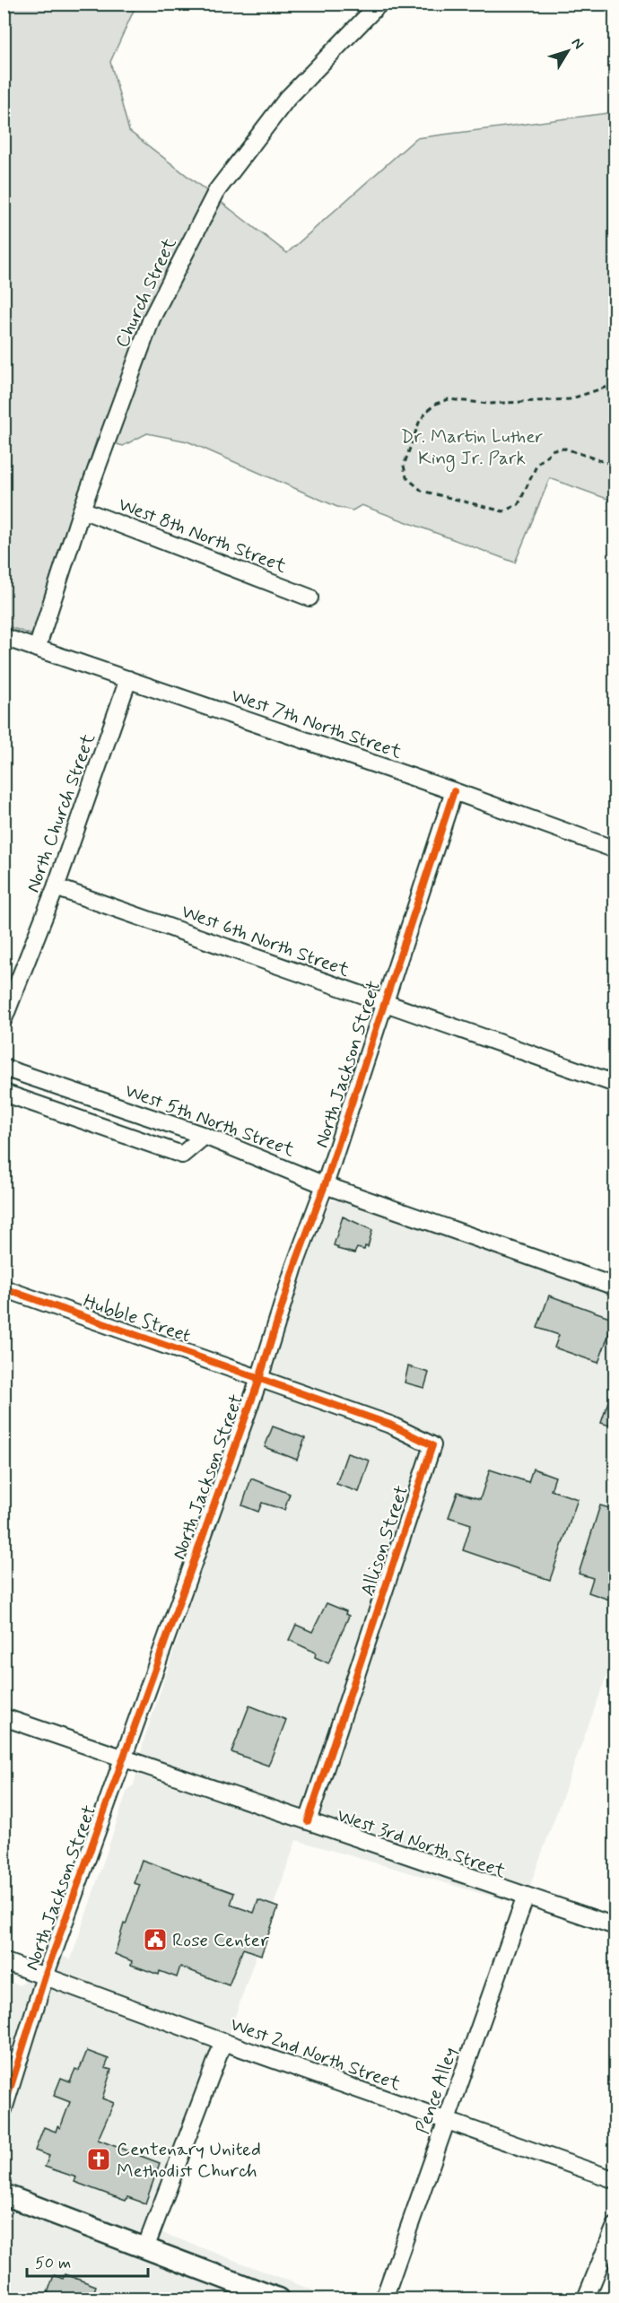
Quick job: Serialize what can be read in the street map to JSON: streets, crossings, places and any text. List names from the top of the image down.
{
  "streets": {
    "street": [
      "Church Street",
      "West 8th North Street",
      "West 7th North Street",
      "North Church Street",
      "West 6th North Street",
      "North Jackson Street",
      "West 5th North Street",
      "Hubble Street",
      "Allison Street",
      "West 3rd North Street",
      "West 2nd North Street",
      "Pence Alley"
    ]
  },
  "crossings": [
    ["Church Street", "West 8th North Street"],
    ["Church Street", "West 7th North Street"],
    ["West 7th North Street", "North Church Street"],
    ["West 7th North Street", "North Jackson Street"],
    ["North Church Street", "West 6th North Street"],
    ["West 6th North Street", "North Jackson Street"],
    ["North Jackson Street", "West 5th North Street"],
    ["North Jackson Street", "Hubble Street"],
    ["North Jackson Street", "Allison Street"],
    ["North Jackson Street", "West 3rd North Street"],
    ["North Jackson Street", "West 2nd North Street"],
    ["Hubble Street", "Allison Street"],
    ["Allison Street", "West 3rd North Street"],
    ["West 3rd North Street", "Pence Alley"],
    ["West 2nd North Street", "Pence Alley"]
  ],
  "parks": ["Dr. Martin Luther King Jr. Park"],
  "places": {
    "public building": ["Rose Center"],
    "church": ["Centenary United Methodist Church"]
  },
  "scale_bar": "50 m",
  "north": "top right"
}
